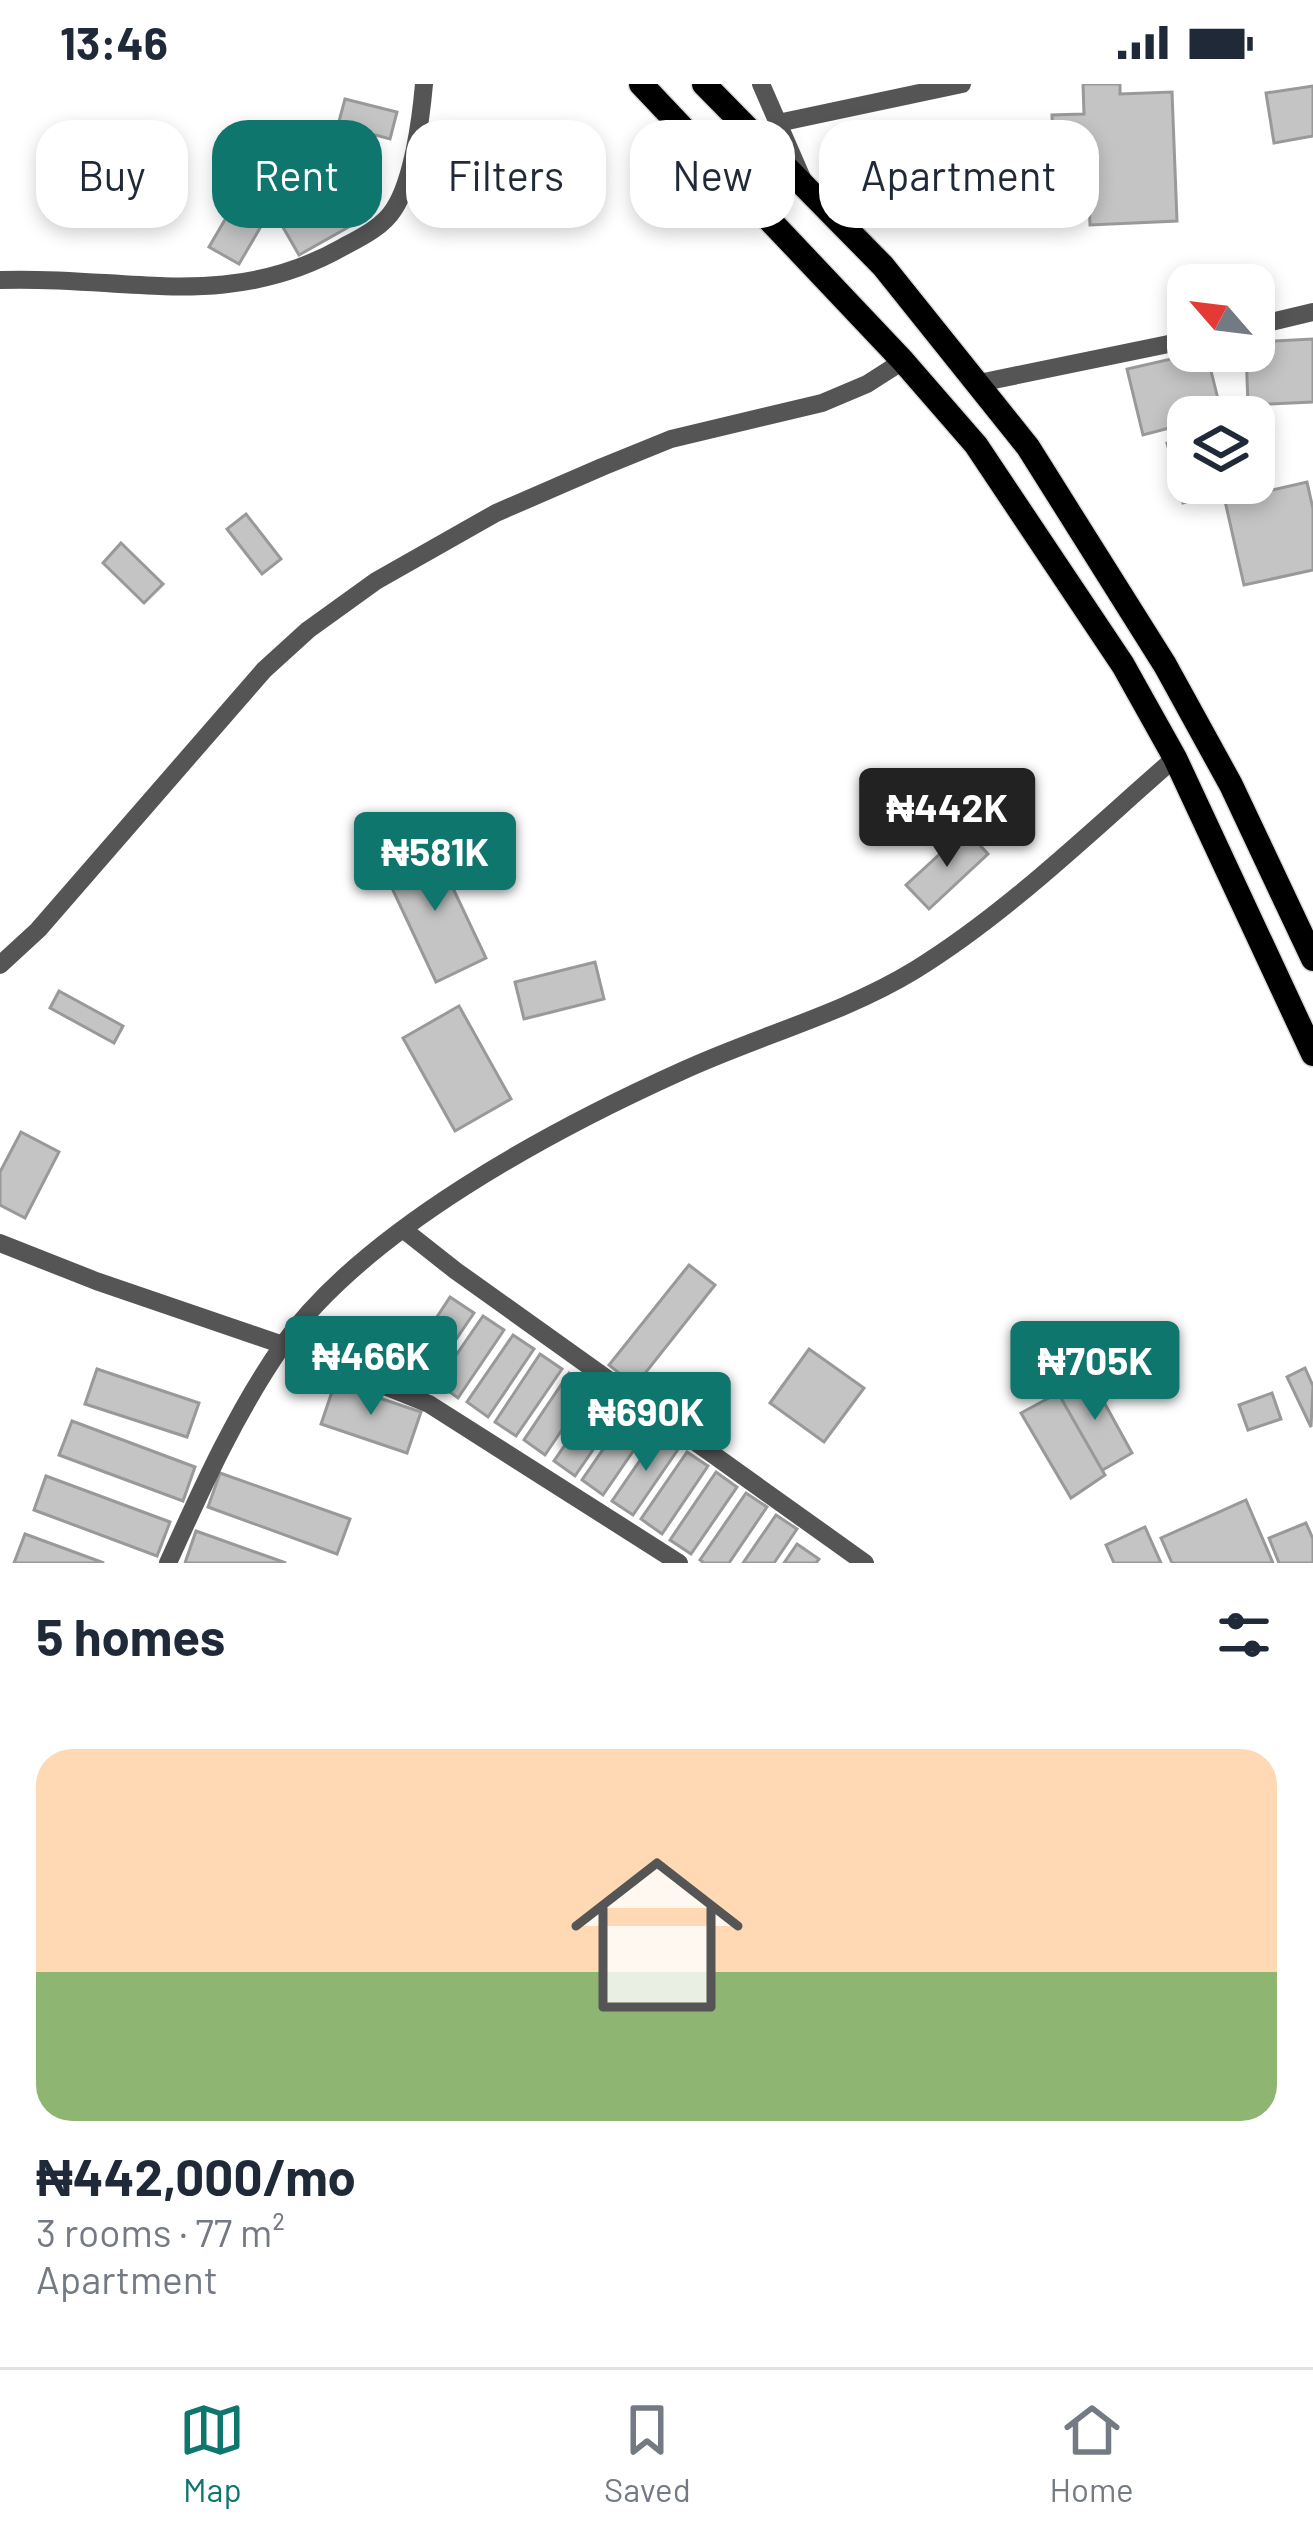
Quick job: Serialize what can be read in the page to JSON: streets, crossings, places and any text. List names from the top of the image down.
{
  "north": "top left",
  "page": {
    "status": "13:46",
    "chip": [
      "Buy",
      "Rent",
      "Filters",
      "New",
      "Apartment"
    ],
    "price": [
      "₦442K",
      "₦581K",
      "₦466K",
      "₦705K",
      "₦690K"
    ],
    "heading": "5 homes",
    "list": [
      {
        "name": "₦442,000/mo",
        "note": "3 rooms · 77 m² · Apartment"
      }
    ],
    "tabs": ["Map", "Saved", "Home"]
  }
}
